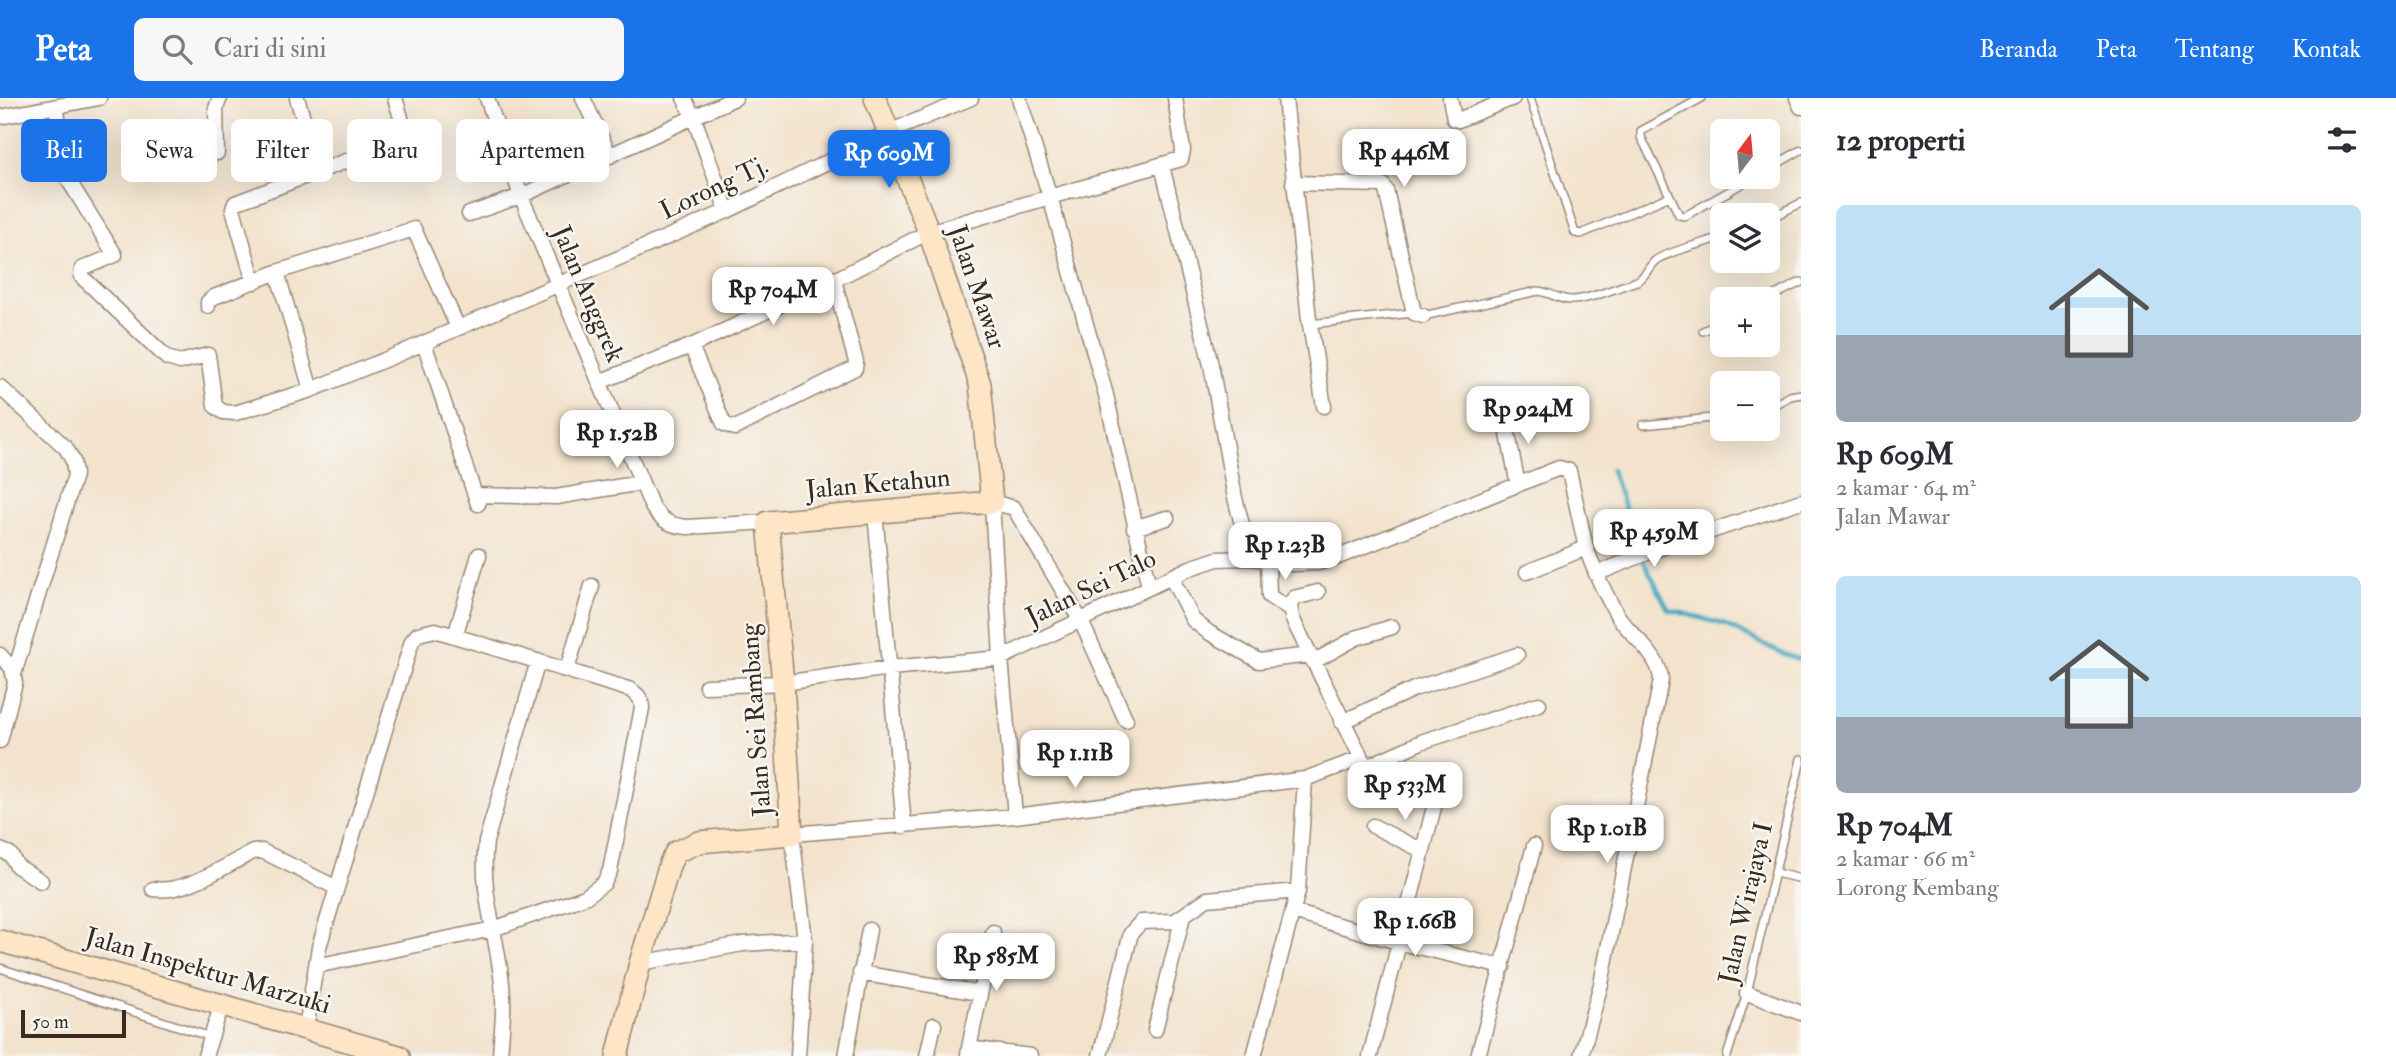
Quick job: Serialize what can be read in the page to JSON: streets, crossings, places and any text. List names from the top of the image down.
{
  "streets": {
    "street": [
      "Lorong Tj.",
      "Jalan Mawar",
      "Jalan Anggrek",
      "Jalan Ketahun",
      "Jalan Sei Talo",
      "Jalan Sei Rambang",
      "Jalan Inspektur Marzuki"
    ],
    "lane": ["Jalan Wirajaya I"]
  },
  "crossings": [
    ["Lorong Tj.", "Jalan Mawar"],
    ["Lorong Tj.", "Jalan Anggrek"],
    ["Jalan Mawar", "Jalan Ketahun"],
    ["Jalan Anggrek", "Jalan Ketahun"],
    ["Jalan Anggrek", "Jalan Sei Rambang"],
    ["Jalan Ketahun", "Jalan Sei Rambang"],
    ["Jalan Sei Talo", "Jalan Sei Rambang"]
  ],
  "scale_bar": "50 m",
  "north": "top",
  "page": {
    "header": "Peta",
    "search": "Cari di sini",
    "nav": [
      "Beranda",
      "Peta",
      "Tentang",
      "Kontak"
    ],
    "heading": "12 properti",
    "map_buttons": ["+", "−"],
    "chip": [
      "Beli",
      "Sewa",
      "Filter",
      "Baru",
      "Apartemen"
    ],
    "price": [
      "Rp 446M",
      "Rp 609M",
      "Rp 704M",
      "Rp 924M",
      "Rp 1.52B",
      "Rp 459M",
      "Rp 1.23B",
      "Rp 1.11B",
      "Rp 533M",
      "Rp 1.01B",
      "Rp 1.66B",
      "Rp 585M"
    ],
    "list": [
      {
        "name": "Rp 609M",
        "note": "2 kamar · 64 m² · Jalan Mawar"
      },
      {
        "name": "Rp 704M",
        "note": "2 kamar · 66 m² · Lorong Kembang"
      }
    ],
    "scale": "50 m"
  }
}
